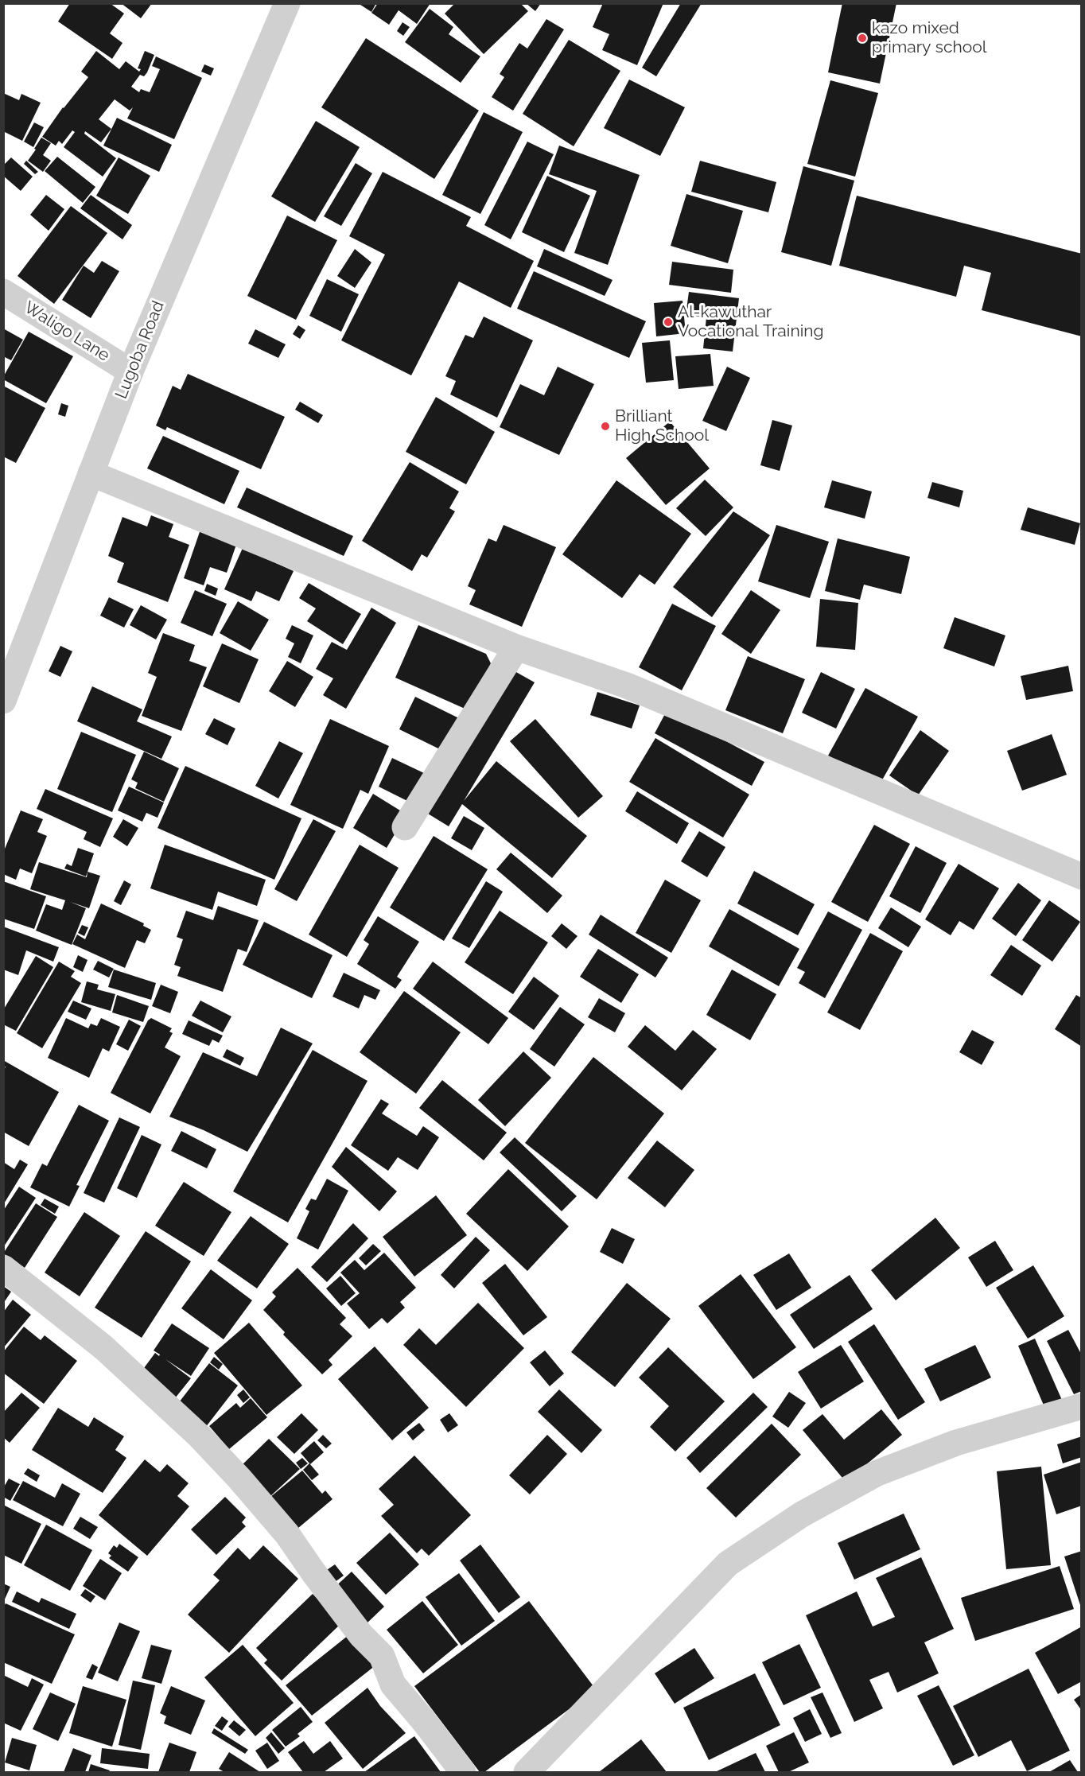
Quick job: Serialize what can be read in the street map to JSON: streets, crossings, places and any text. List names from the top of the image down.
{
  "streets": {
    "street": ["Waligo Lane", "Lugoba Road"]
  },
  "crossings": [
    ["Waligo Lane", "Lugoba Road"]
  ],
  "places": ["kazo mixed primary school", "Al-kawuthar Vocational Training", "Brilliant High School"]
}
